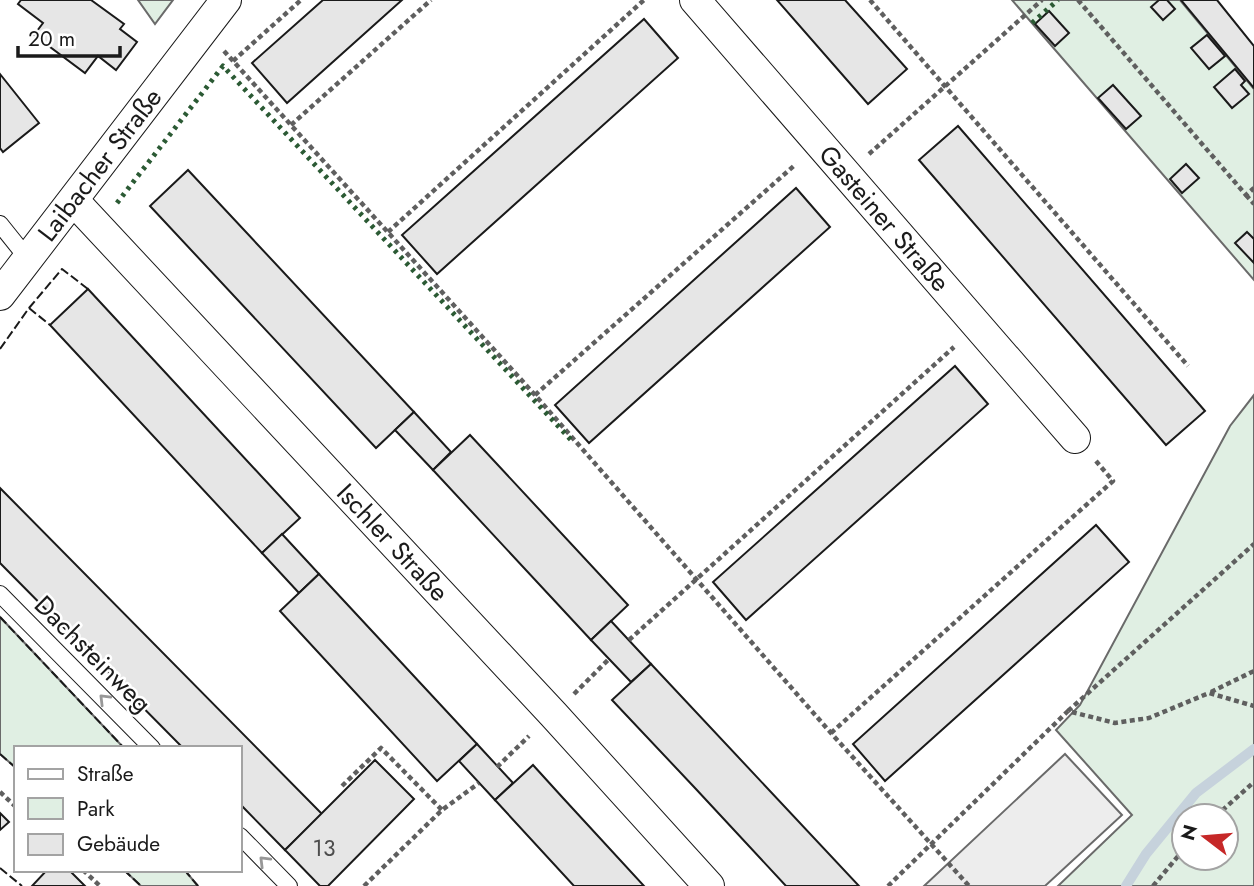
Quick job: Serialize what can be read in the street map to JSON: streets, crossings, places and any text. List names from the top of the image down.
{
  "streets": {
    "street": ["Laibacher Straße", "Gasteiner Straße", "Ischler Straße"],
    "lane": ["Dachsteinweg"]
  },
  "crossings": [
    ["Laibacher Straße", "Ischler Straße"]
  ],
  "one_way": ["Dachsteinweg"],
  "house_numbers": ["13"],
  "legend": ["Straße", "Park", "Gebäude"],
  "scale_bar": "20 m",
  "north": "left"
}
